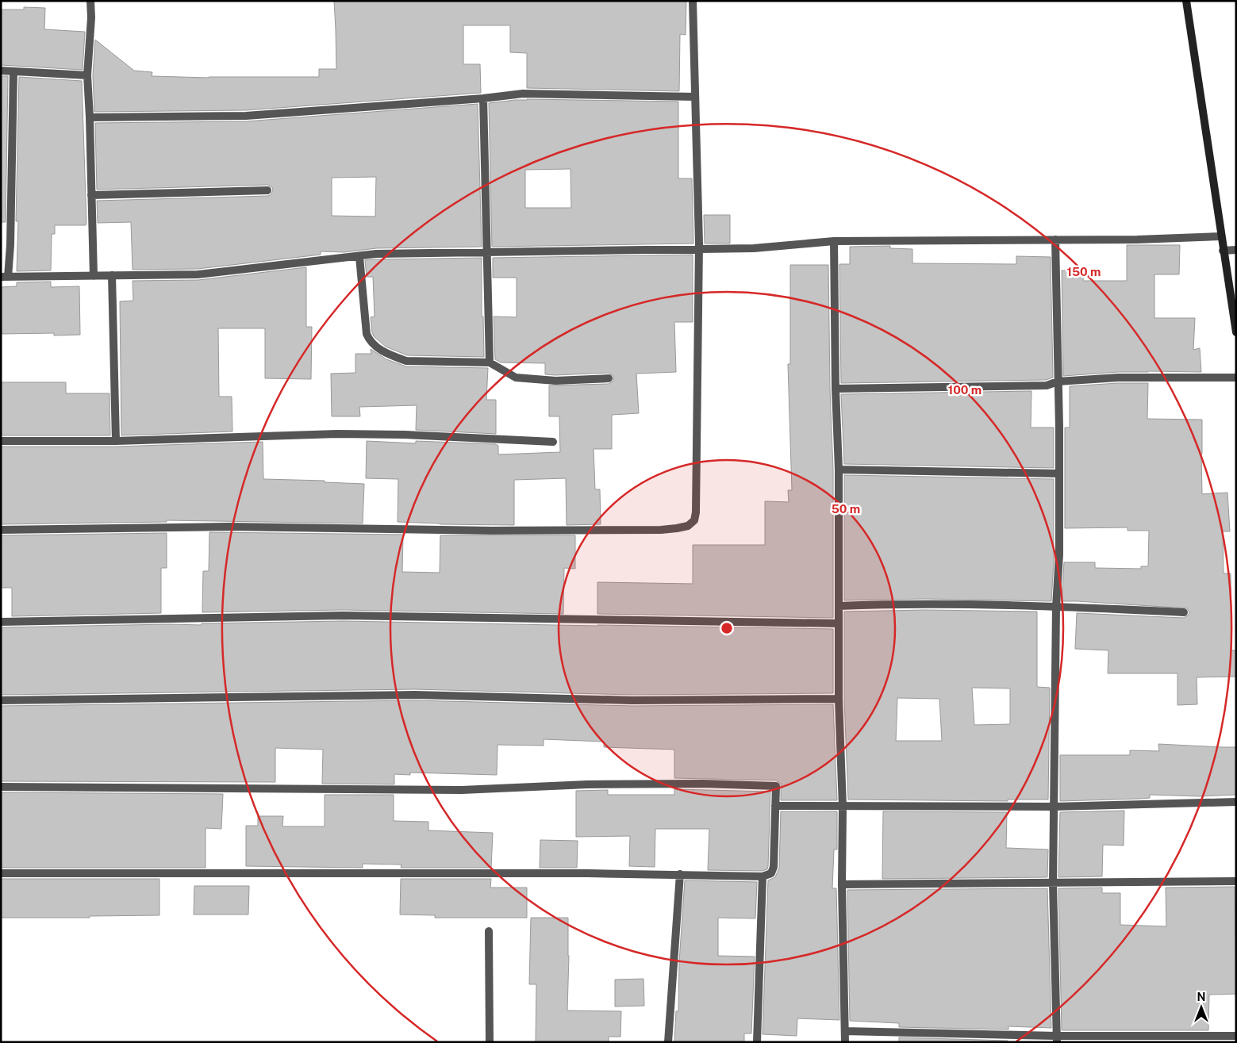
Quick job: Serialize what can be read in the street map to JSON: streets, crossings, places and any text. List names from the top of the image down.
{
  "north": "top",
  "rings": ["150 m", "100 m", "50 m"]
}
